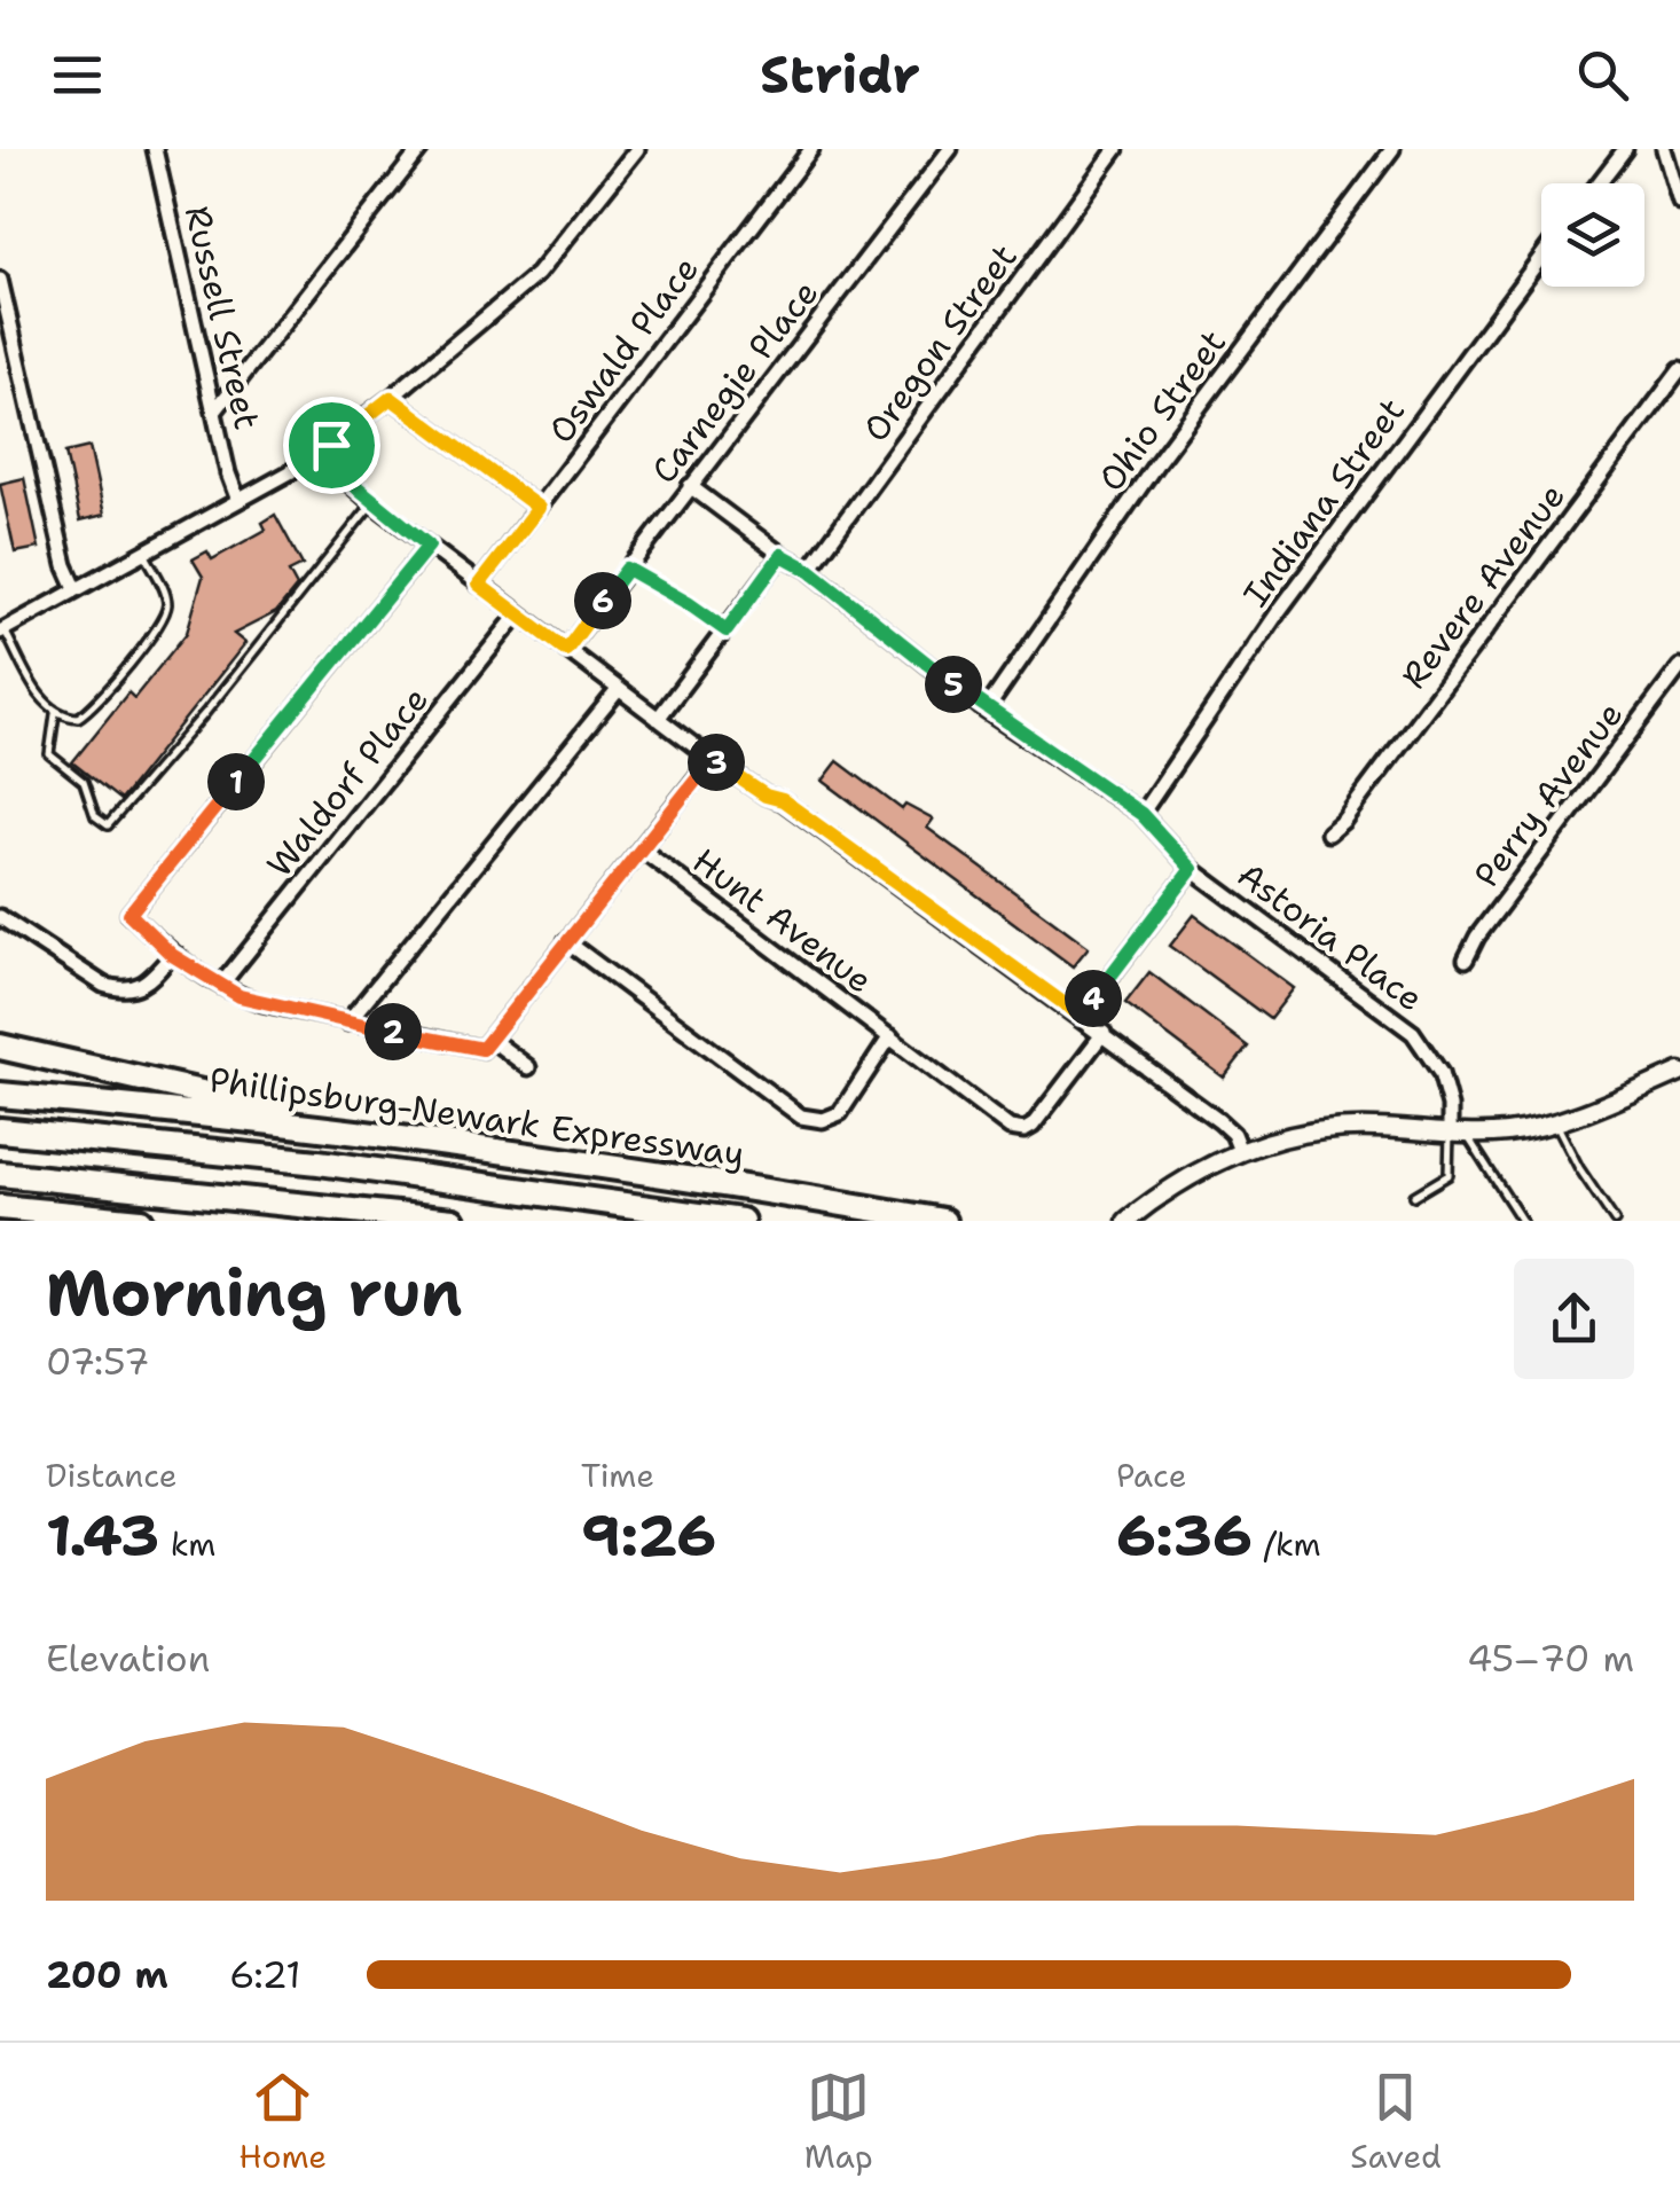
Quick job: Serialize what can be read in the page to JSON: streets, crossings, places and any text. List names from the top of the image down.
{
  "streets": {
    "highway": ["Phillipsburg-Newark Expressway"],
    "street": [
      "Russell Street",
      "Oregon Street",
      "Oswald Place",
      "Carnegie Place",
      "Ohio Street",
      "Indiana Street",
      "Revere Avenue",
      "Waldorf Place",
      "Perry Avenue",
      "Hunt Avenue",
      "Astoria Place"
    ]
  },
  "crossings": [
    ["Oregon Street", "Astoria Place"],
    ["Carnegie Place", "Astoria Place"],
    ["Ohio Street", "Astoria Place"],
    ["Indiana Street", "Astoria Place"]
  ],
  "page": {
    "header": "Stridr",
    "pins": [
      "6",
      "5",
      "3",
      "1",
      "4",
      "2"
    ],
    "heading": ["Morning run", "07:57"],
    "stats": [
      ["Distance", "1.43 km"],
      ["Time", "9:26"],
      ["Pace", "6:36 /km"]
    ],
    "chart": ["Elevation", "45–70 m"],
    "list": [
      {
        "name": "200 m",
        "note": "6:21"
      }
    ],
    "tabs": ["Home", "Map", "Saved"]
  }
}
